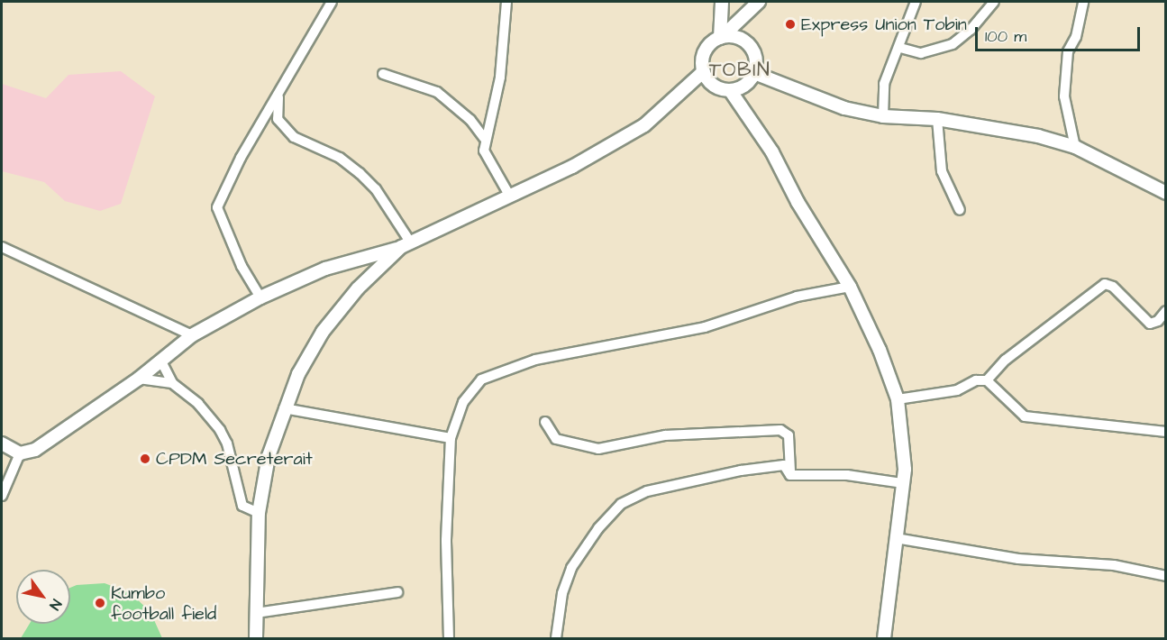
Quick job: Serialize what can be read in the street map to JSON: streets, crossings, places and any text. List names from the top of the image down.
{
  "districts": ["TOBIN"],
  "places": ["Express Union Tobin", "CPDM Secreterait", "Kumbo football field"],
  "scale_bar": "100 m",
  "north": "bottom right"
}
